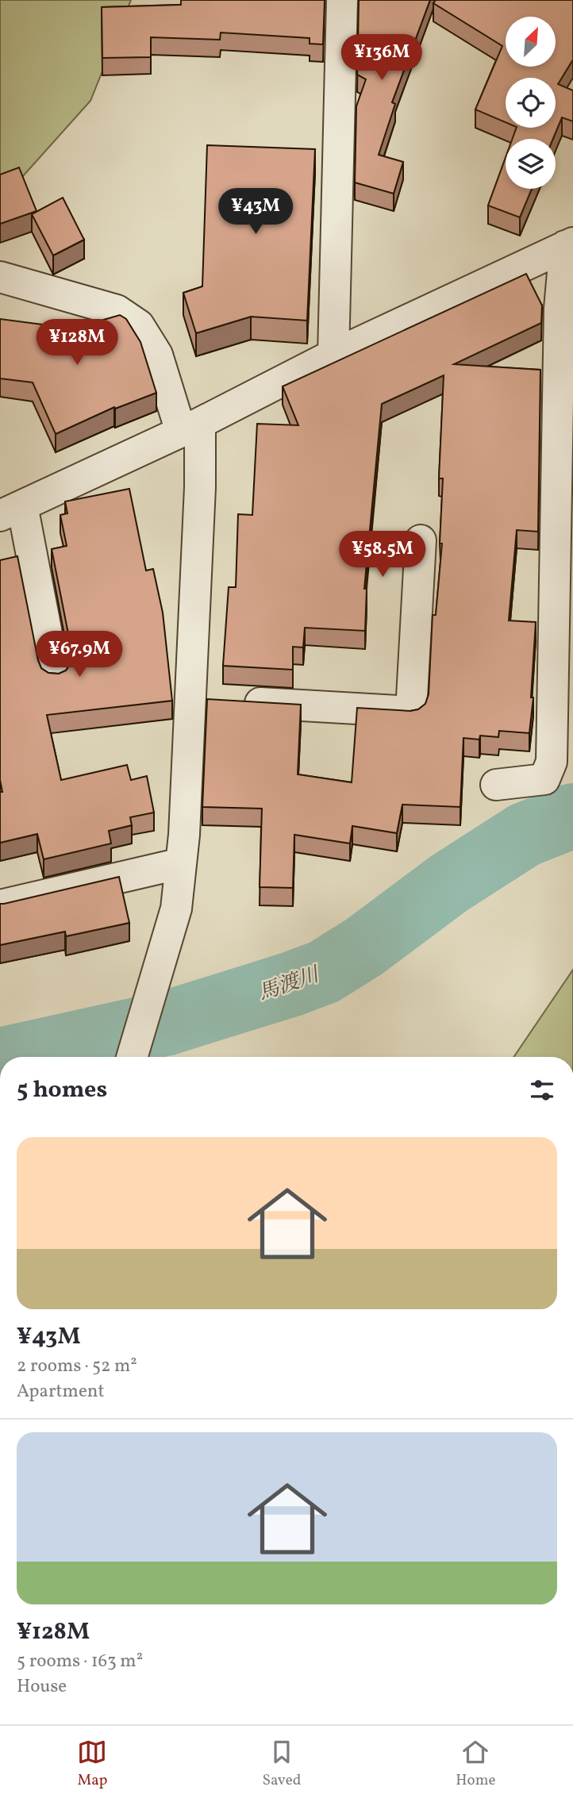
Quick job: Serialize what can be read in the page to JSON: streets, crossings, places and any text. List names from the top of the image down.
{
  "water": ["馬渡川"],
  "north": "top right",
  "page": {
    "price": [
      "¥136M",
      "¥43M",
      "¥128M",
      "¥58.5M",
      "¥67.9M"
    ],
    "heading": "5 homes",
    "list": [
      {
        "name": "¥43M",
        "note": "2 rooms · 52 m² · Apartment"
      },
      {
        "name": "¥128M",
        "note": "5 rooms · 163 m² · House"
      }
    ],
    "tabs": ["Map", "Saved", "Home"]
  }
}
